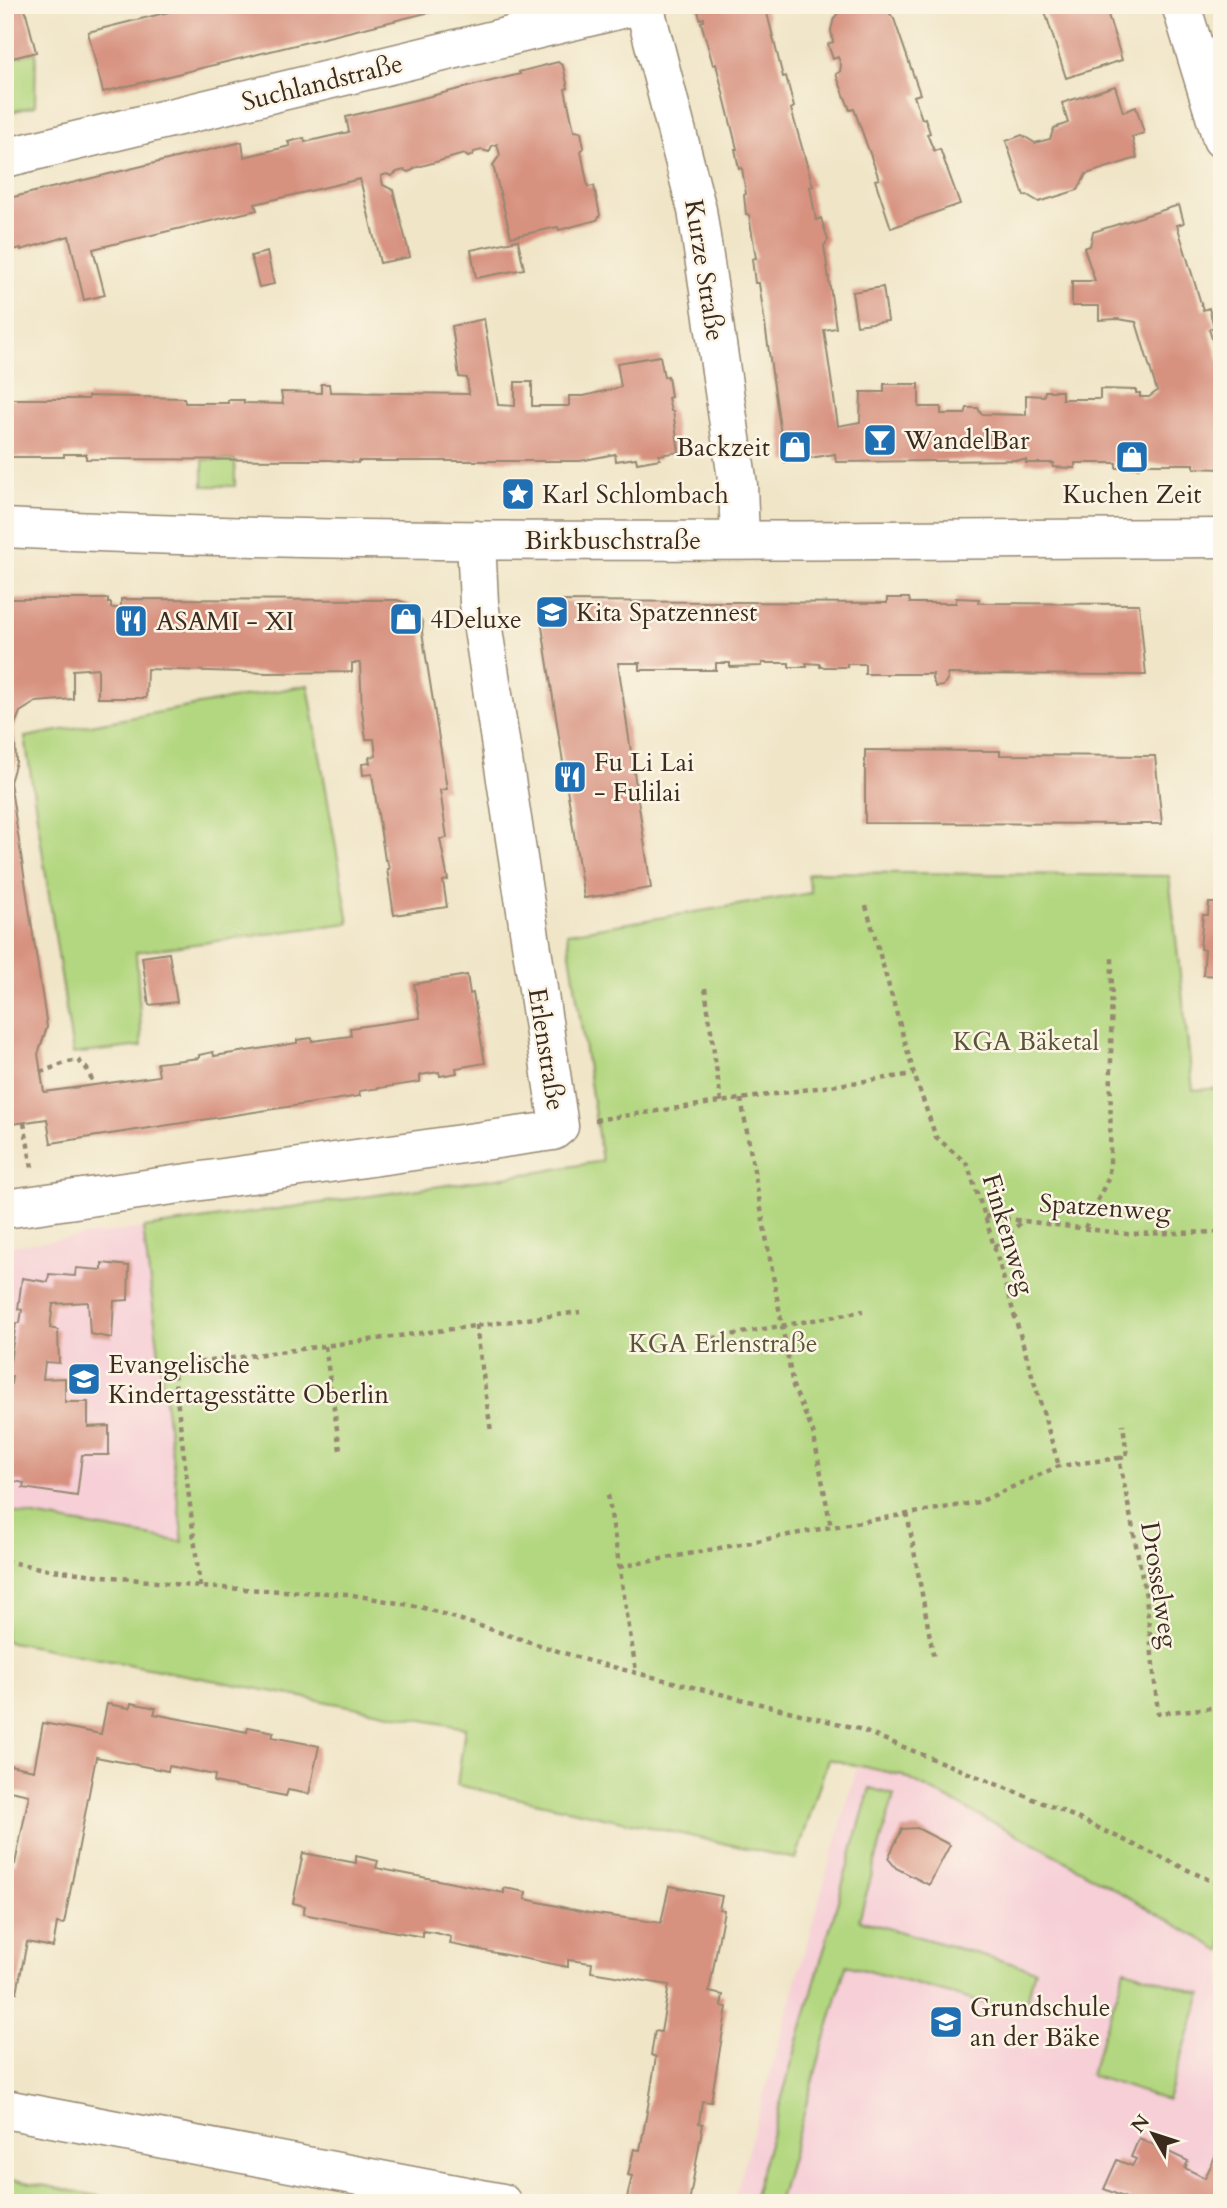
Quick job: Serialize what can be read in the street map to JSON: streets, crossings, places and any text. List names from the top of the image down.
{
  "streets": {
    "street": [
      "Suchlandstraße",
      "Kurze Straße",
      "Birkbuschstraße",
      "Erlenstraße"
    ],
    "path": ["Spatzenweg", "Finkenweg", "Drosselweg"]
  },
  "crossings": [
    ["Kurze Straße", "Birkbuschstraße"],
    ["Birkbuschstraße", "Erlenstraße"],
    ["Spatzenweg", "Finkenweg"]
  ],
  "parks": ["KGA Bäketal", "KGA Erlenstraße"],
  "places": {
    "bar": ["WandelBar"],
    "shop": ["Backzeit", "Kuchen Zeit", "4Deluxe"],
    "place": ["Karl Schlombach"],
    "school or university": ["Kita Spatzennest", "Evangelische Kindertagesstätte Oberlin", "Grundschule an der Bäke"],
    "restaurant": ["ASAMI - XI", "Fu Li Lai - Fulilai"]
  },
  "north": "top left"
}
